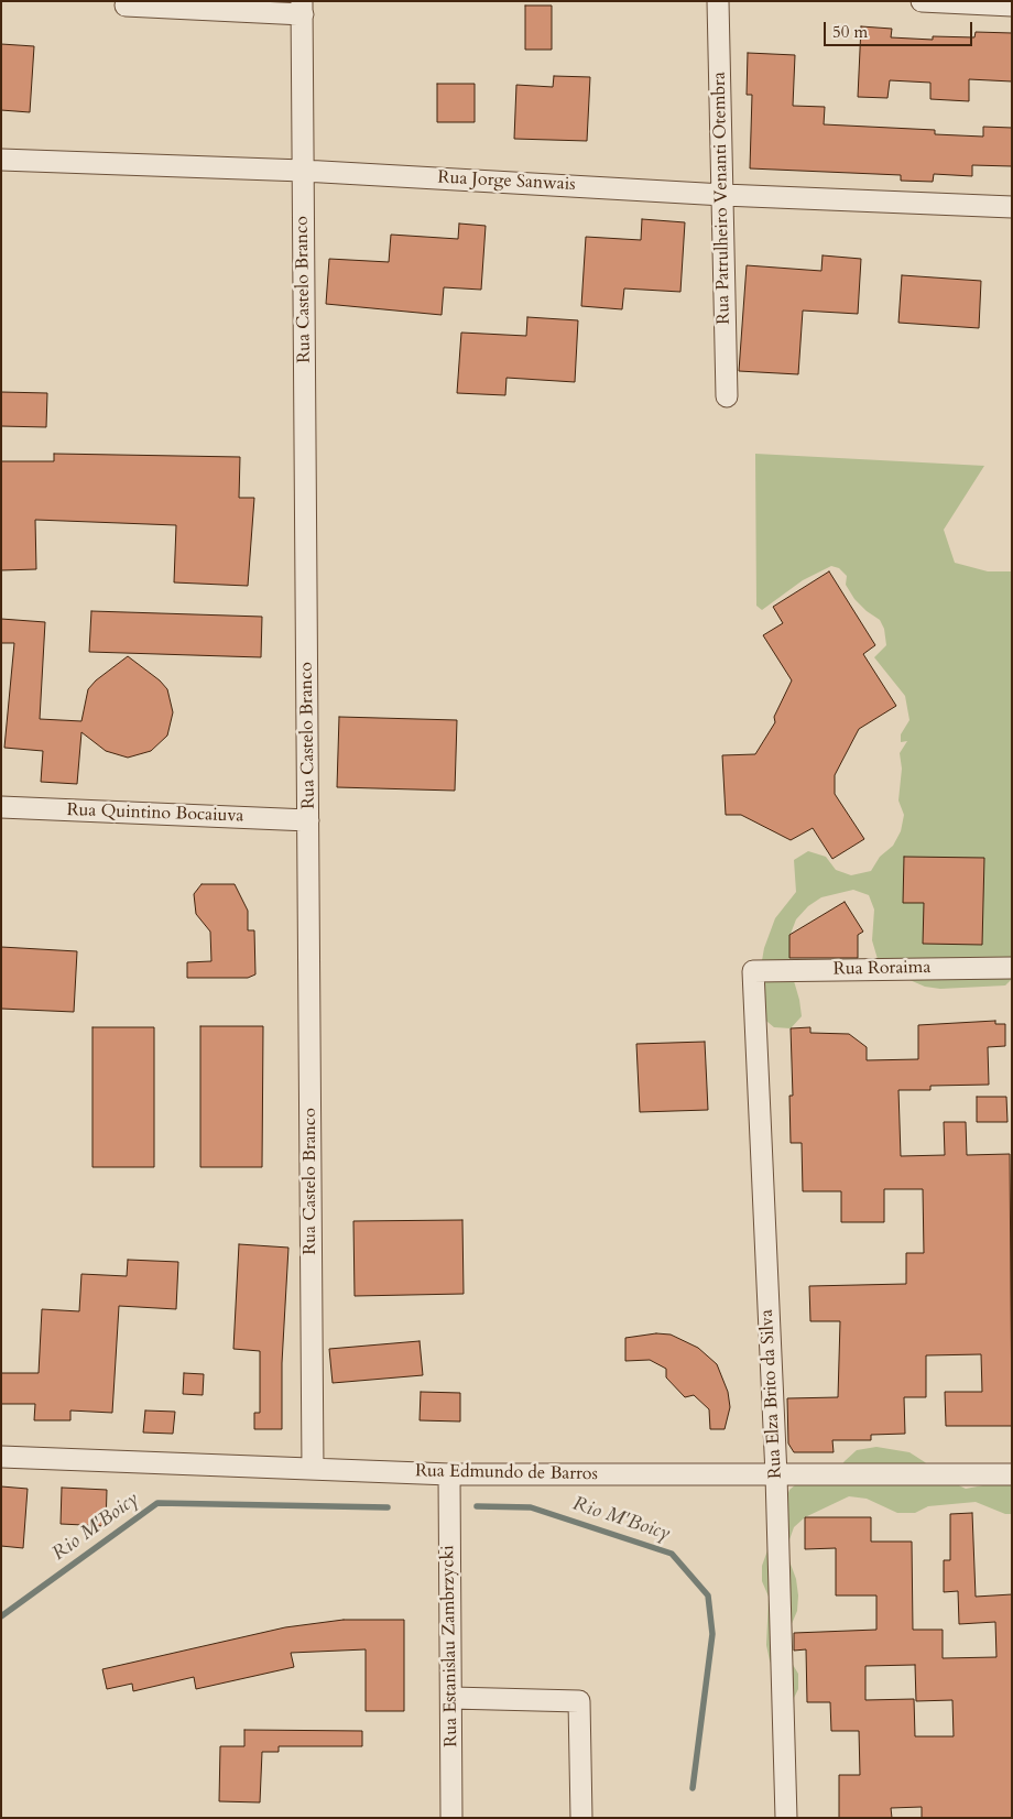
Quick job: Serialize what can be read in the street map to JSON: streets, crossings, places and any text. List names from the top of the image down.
{
  "streets": {
    "street": [
      "Rua Jorge Sanwais",
      "Rua Patrulheiro Venanti Otembra",
      "Rua Castelo Branco",
      "Rua Quintino Bocaiuva",
      "Rua Roraima",
      "Rua Elza Brito da Silva",
      "Rua Edmundo de Barros",
      "Rua Estanislau Zambrzycki"
    ]
  },
  "crossings": [
    ["Rua Jorge Sanwais", "Rua Patrulheiro Venanti Otembra"],
    ["Rua Jorge Sanwais", "Rua Castelo Branco"],
    ["Rua Castelo Branco", "Rua Quintino Bocaiuva"],
    ["Rua Castelo Branco", "Rua Edmundo de Barros"],
    ["Rua Roraima", "Rua Elza Brito da Silva"],
    ["Rua Elza Brito da Silva", "Rua Edmundo de Barros"],
    ["Rua Edmundo de Barros", "Rua Estanislau Zambrzycki"]
  ],
  "water": ["Rio M'Boicy"],
  "scale_bar": "50 m"
}
